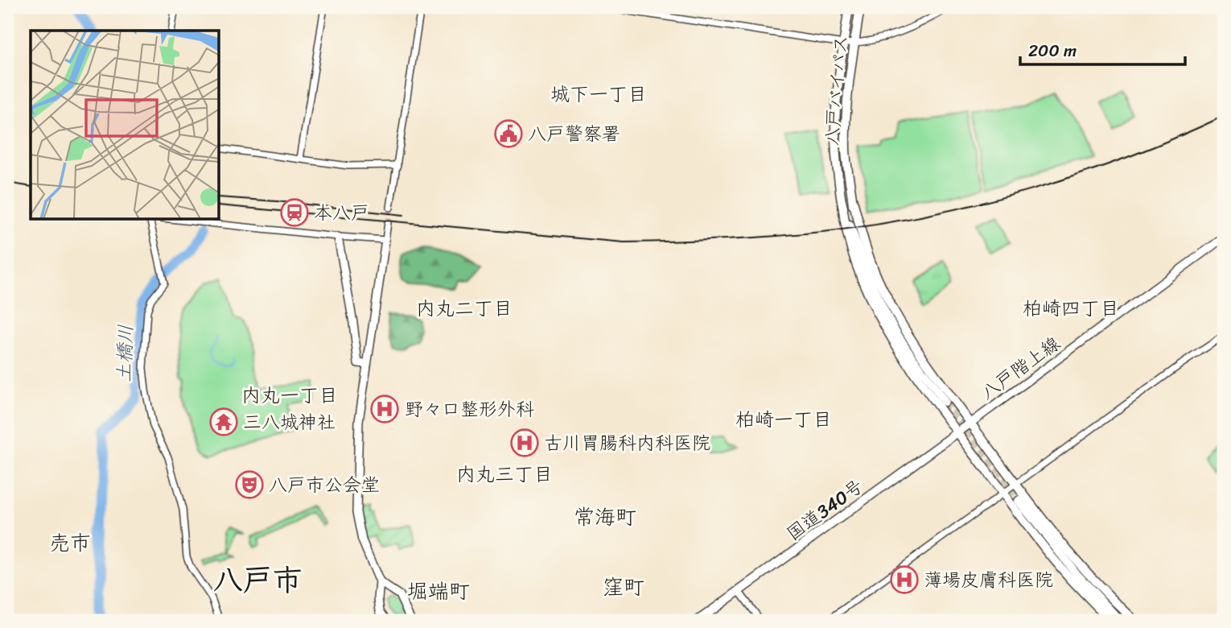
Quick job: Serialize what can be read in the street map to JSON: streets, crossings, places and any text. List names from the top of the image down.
{
  "streets": {
    "highway": ["八戸バイパス", "国道340号"],
    "main road": ["八戸階上線"]
  },
  "crossings": [
    ["八戸階上線", "国道340号"]
  ],
  "districts": [
    "城下一丁目",
    "内丸二丁目",
    "柏崎四丁目",
    "内丸一丁目",
    "柏崎一丁目",
    "内丸三丁目",
    "常海町",
    "売市",
    "八戸市",
    "窪町",
    "堀端町"
  ],
  "water": ["土橋川"],
  "places": {
    "public building": ["八戸警察署"],
    "station": ["本八戸"],
    "hospital": ["野々口整形外科", "古川胃腸科内科医院", "薄場皮膚科医院"],
    "temple": ["三八城神社"],
    "theatre": ["八戸市公会堂"]
  },
  "scale_bar": "200 m"
}
